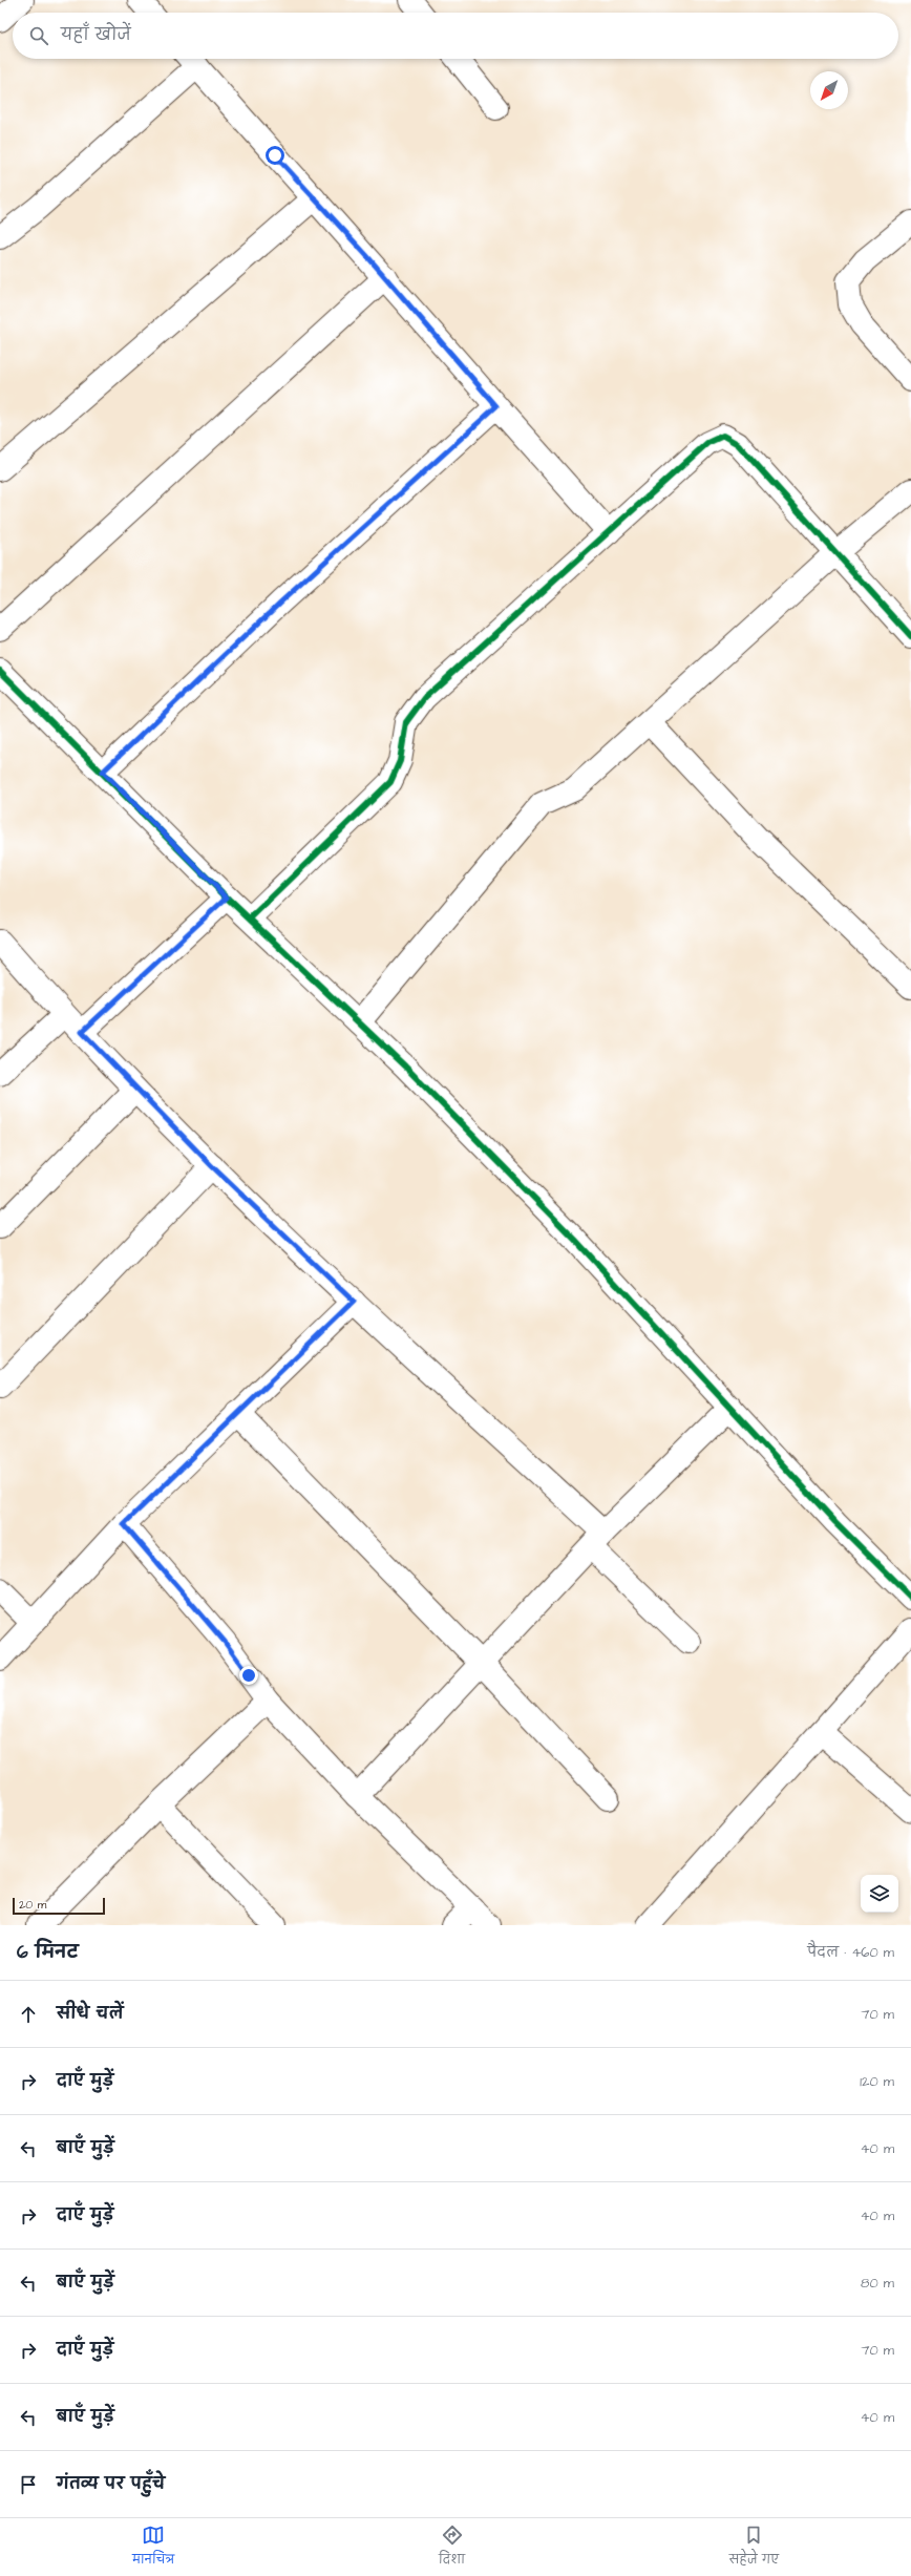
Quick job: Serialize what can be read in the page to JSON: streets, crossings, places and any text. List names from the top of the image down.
{
  "scale_bar": "20 m",
  "north": "bottom left",
  "page": {
    "search": "यहाँ खोजें",
    "scale": "20 m",
    "heading": ["6 मिनट", "पैदल · 460 m"],
    "list": [
      ["सीधे चलें", "70 m"],
      ["दाएँ मुड़ें", "120 m"],
      ["बाएँ मुड़ें", "40 m"],
      ["दाएँ मुड़ें", "40 m"],
      ["बाएँ मुड़ें", "80 m"],
      ["दाएँ मुड़ें", "70 m"],
      ["बाएँ मुड़ें", "40 m"],
      "गंतव्य पर पहुँचे"
    ],
    "nav": ["मानचित्र", "दिशा", "सहेजे गए"]
  }
}
